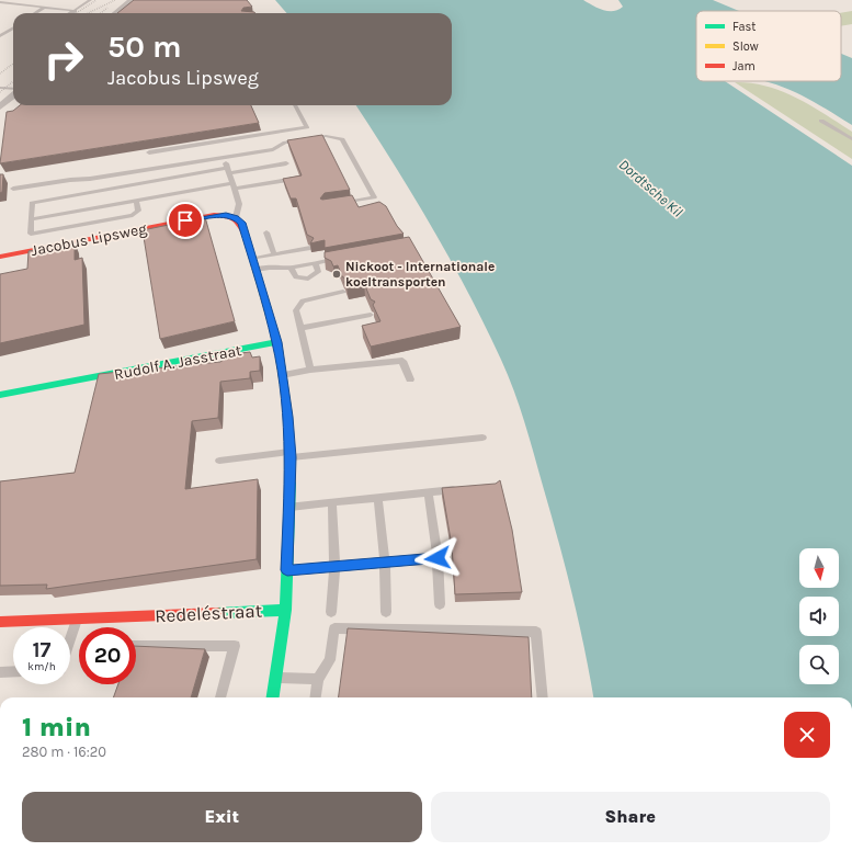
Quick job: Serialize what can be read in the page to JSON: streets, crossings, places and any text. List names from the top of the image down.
{
  "streets": {
    "street": ["Jacobus Lipsweg", "Rudolf A. Jasstraat", "Redeléstraat"]
  },
  "water": ["Dordtsche Kil"],
  "places": ["Nickoot - Internationale koeltransporten"],
  "legend": ["Fast", "Slow", "Jam"],
  "north": "bottom",
  "page": {
    "turn": ["50 m", "Jacobus Lipsweg"],
    "speed": "17 km/h",
    "limit": "20",
    "heading": ["1 min", "280 m · 16:20"],
    "buttons": ["Exit", "Share"]
  }
}
